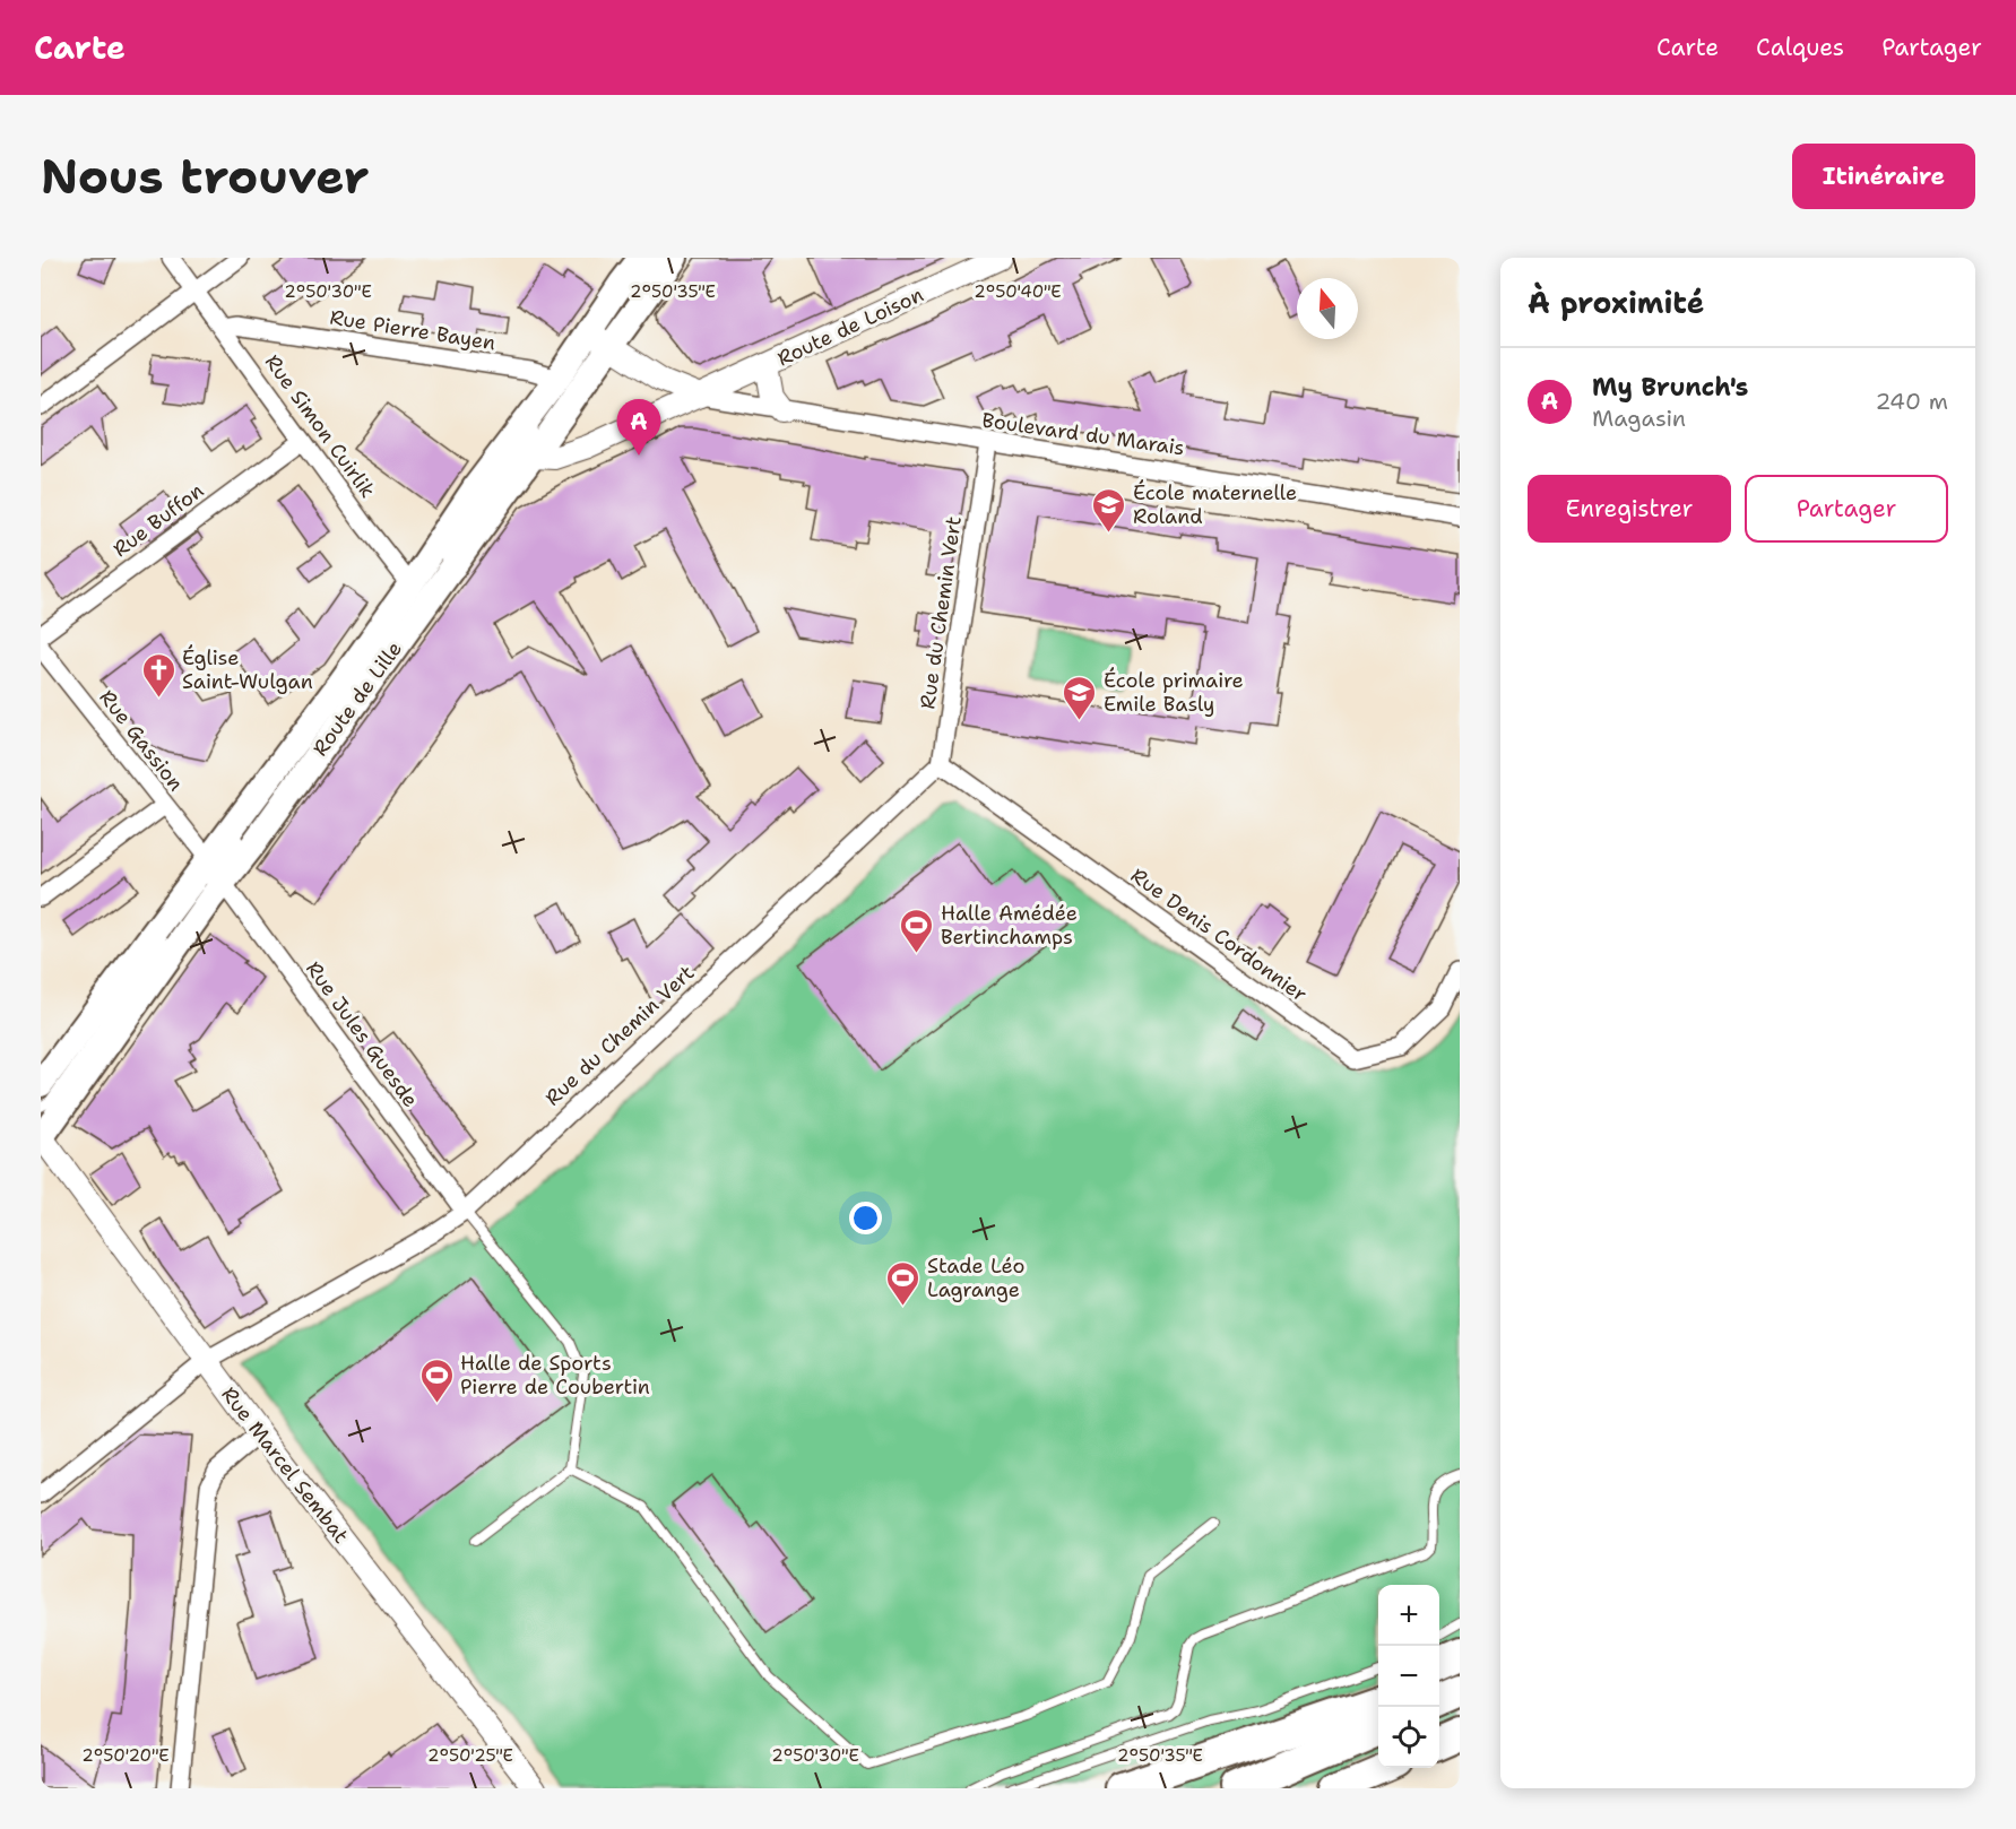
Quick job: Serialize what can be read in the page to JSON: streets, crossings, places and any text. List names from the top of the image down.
{
  "streets": {
    "main road": ["Route de Lille"],
    "street": [
      "Route de Loison",
      "Rue Pierre Bayen",
      "Rue Simon Cuirlik",
      "Boulevard du Marais",
      "Rue Buffon",
      "Rue du Chemin Vert",
      "Rue Gassion",
      "Rue Denis Cordonnier",
      "Rue Jules Guesde",
      "Rue Marcel Sembat"
    ]
  },
  "crossings": [
    ["Route de Loison", "Boulevard du Marais"],
    ["Route de Loison", "Route de Lille"],
    ["Rue Pierre Bayen", "Rue Simon Cuirlik"],
    ["Rue Pierre Bayen", "Route de Lille"],
    ["Rue Simon Cuirlik", "Rue Buffon"],
    ["Rue Simon Cuirlik", "Route de Lille"],
    ["Boulevard du Marais", "Rue du Chemin Vert"],
    ["Rue du Chemin Vert", "Rue Denis Cordonnier"],
    ["Rue du Chemin Vert", "Rue Jules Guesde"],
    ["Rue du Chemin Vert", "Rue Marcel Sembat"],
    ["Route de Lille", "Rue Gassion"],
    ["Route de Lille", "Rue Jules Guesde"],
    ["Route de Lille", "Rue Marcel Sembat"],
    ["Rue Gassion", "Rue Jules Guesde"]
  ],
  "places": {
    "school or university": ["École maternelle Roland", "École primaire Emile Basly"],
    "church": ["Église Saint-Wulgan"],
    "sports": ["Halle Amédée Bertinchamps", "Stade Léo Lagrange", "Halle de Sports Pierre de Coubertin"]
  },
  "north": "top",
  "page": {
    "header": "Carte",
    "nav": ["Carte", "Calques", "Partager"],
    "buttons": [
      "Itinéraire",
      ["Enregistrer", "Partager"]
    ],
    "title": "Nous trouver",
    "heading": "À proximité",
    "list": [
      {
        "mark": "A",
        "name": "My Brunch's",
        "note": "Magasin",
        "value": "240 m"
      }
    ],
    "pins": "A",
    "map_buttons": ["+", "−"]
  },
  "coordinates": [
    "2°50'30\"E",
    "2°50'35\"E",
    "2°50'40\"E",
    "2°50'20\"E",
    "2°50'25\"E"
  ]
}
